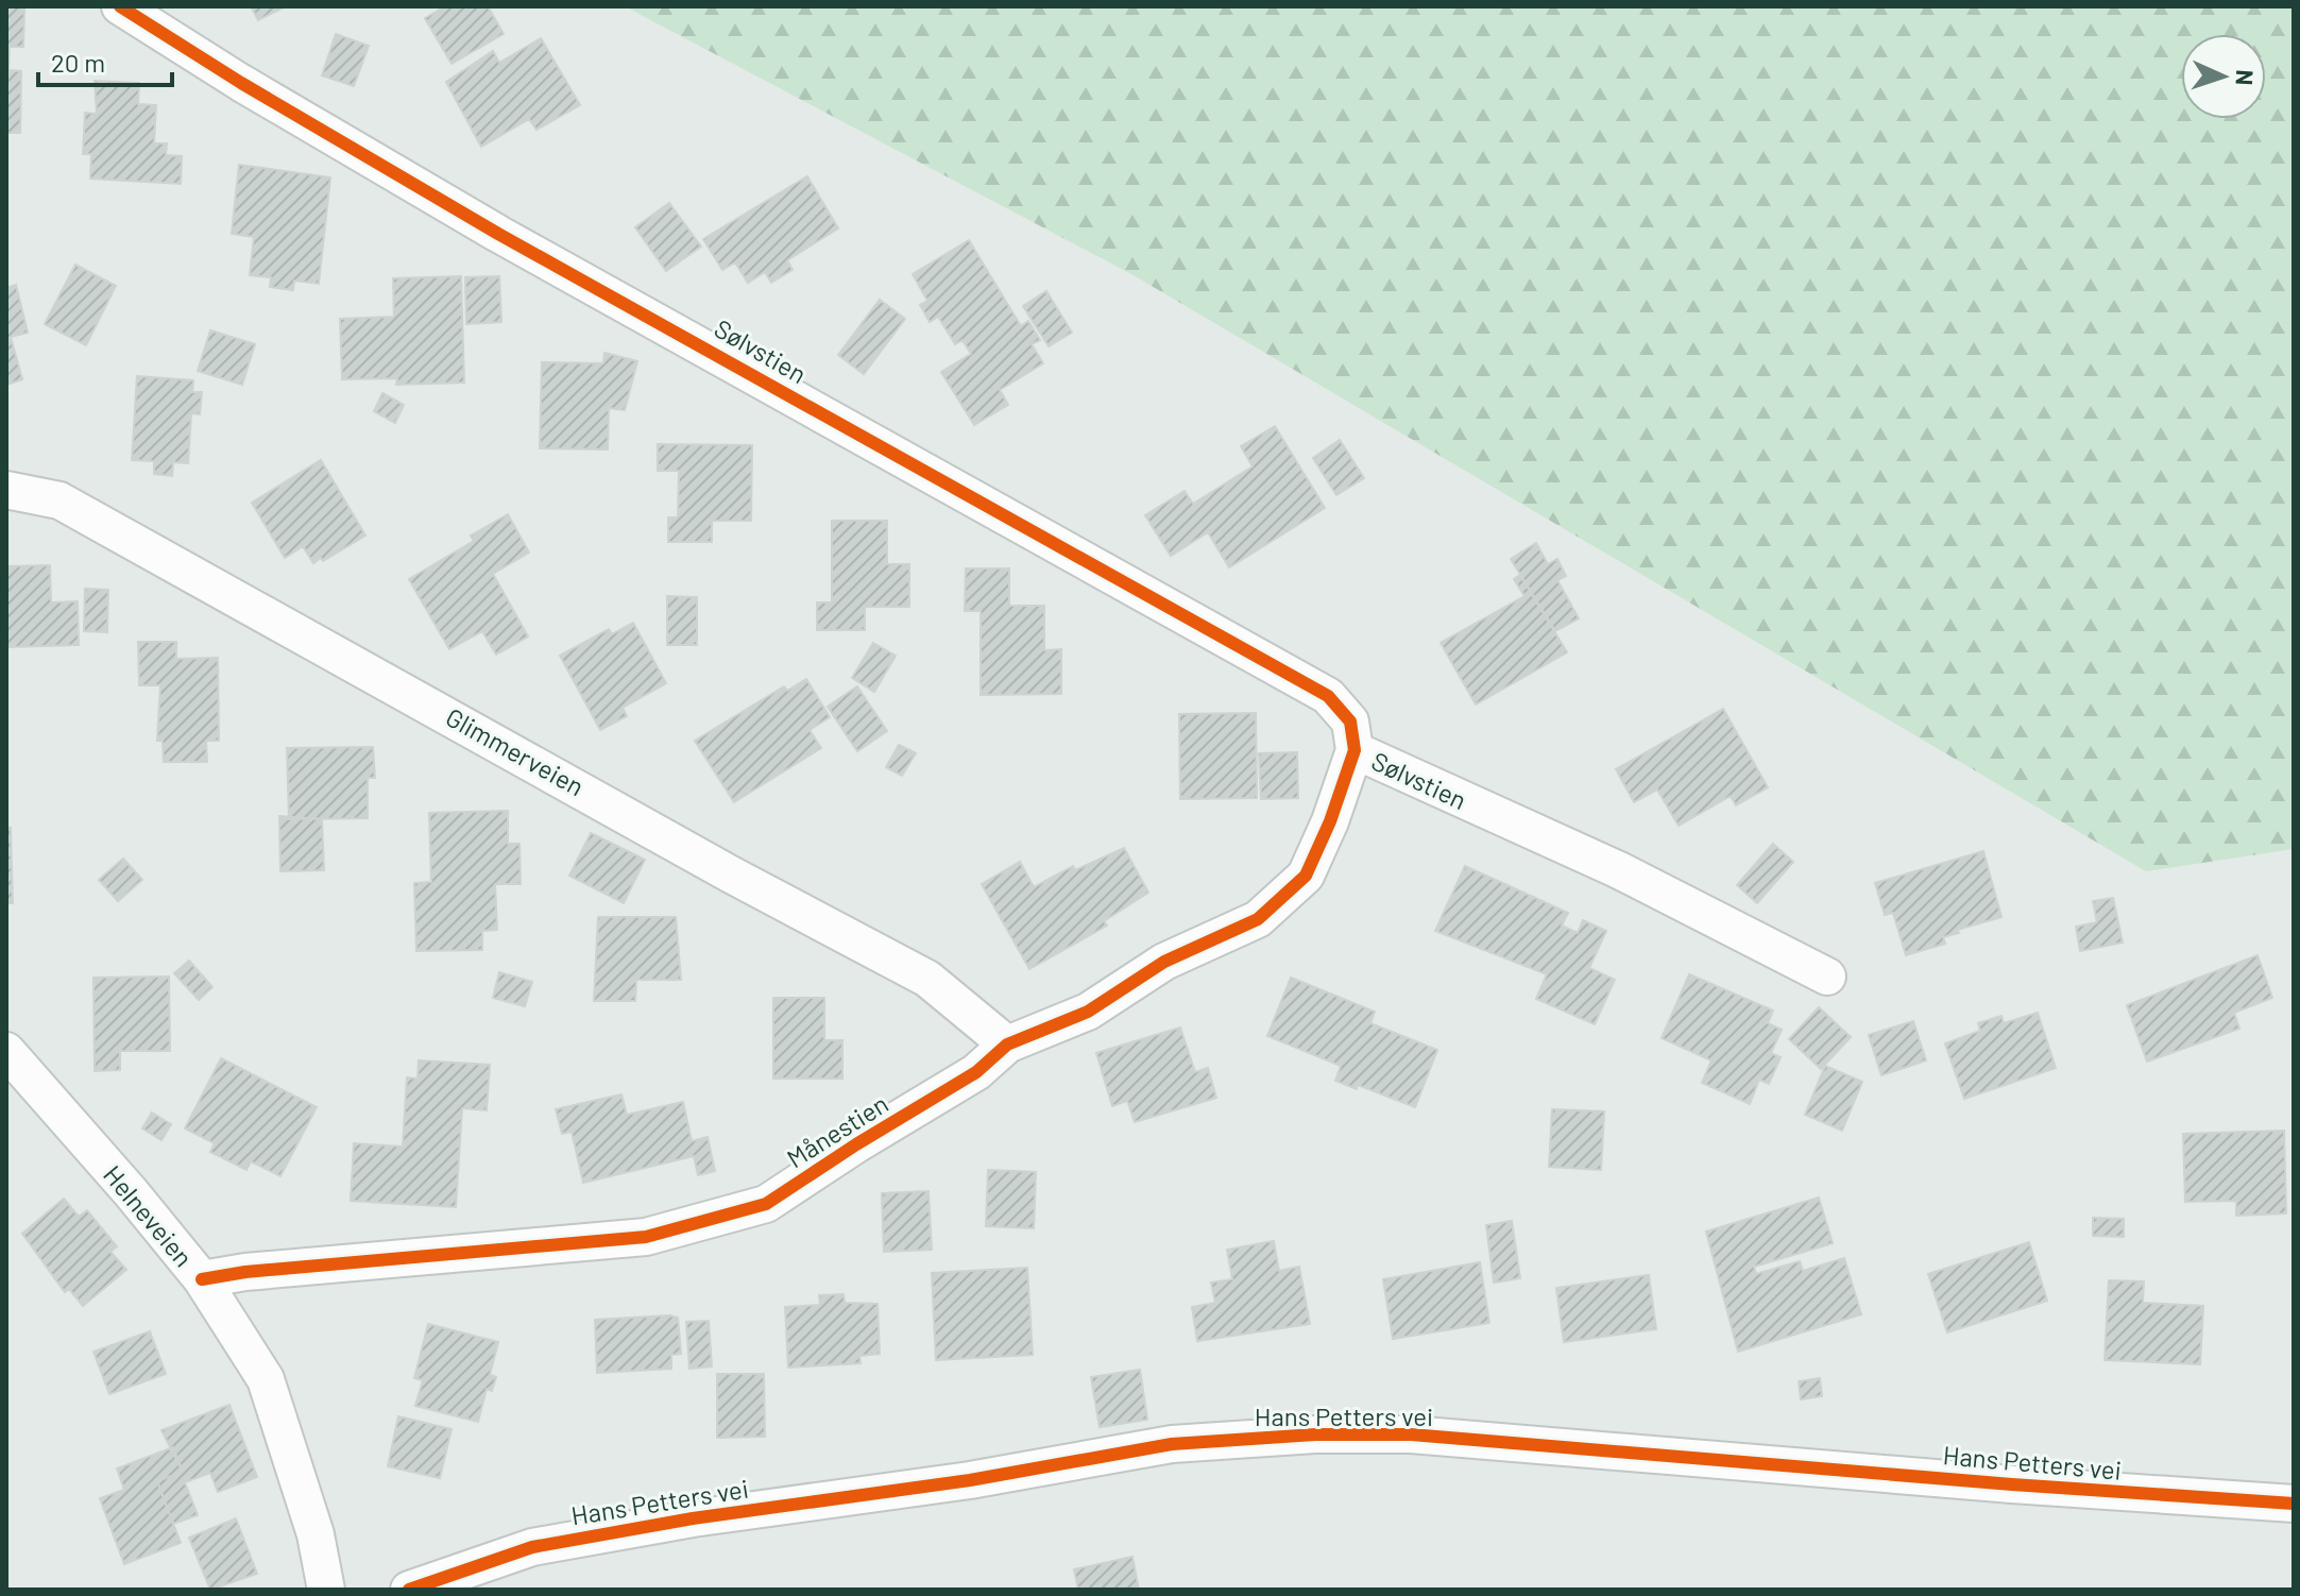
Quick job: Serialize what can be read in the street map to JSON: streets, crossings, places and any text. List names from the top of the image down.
{
  "streets": {
    "street": [
      "Sølvstien",
      "Glimmerveien",
      "Månestien",
      "Helneveien",
      "Hans Petters vei"
    ]
  },
  "crossings": [
    ["Sølvstien", "Månestien"],
    ["Glimmerveien", "Månestien"],
    ["Månestien", "Helneveien"]
  ],
  "scale_bar": "20 m",
  "north": "right"
}
